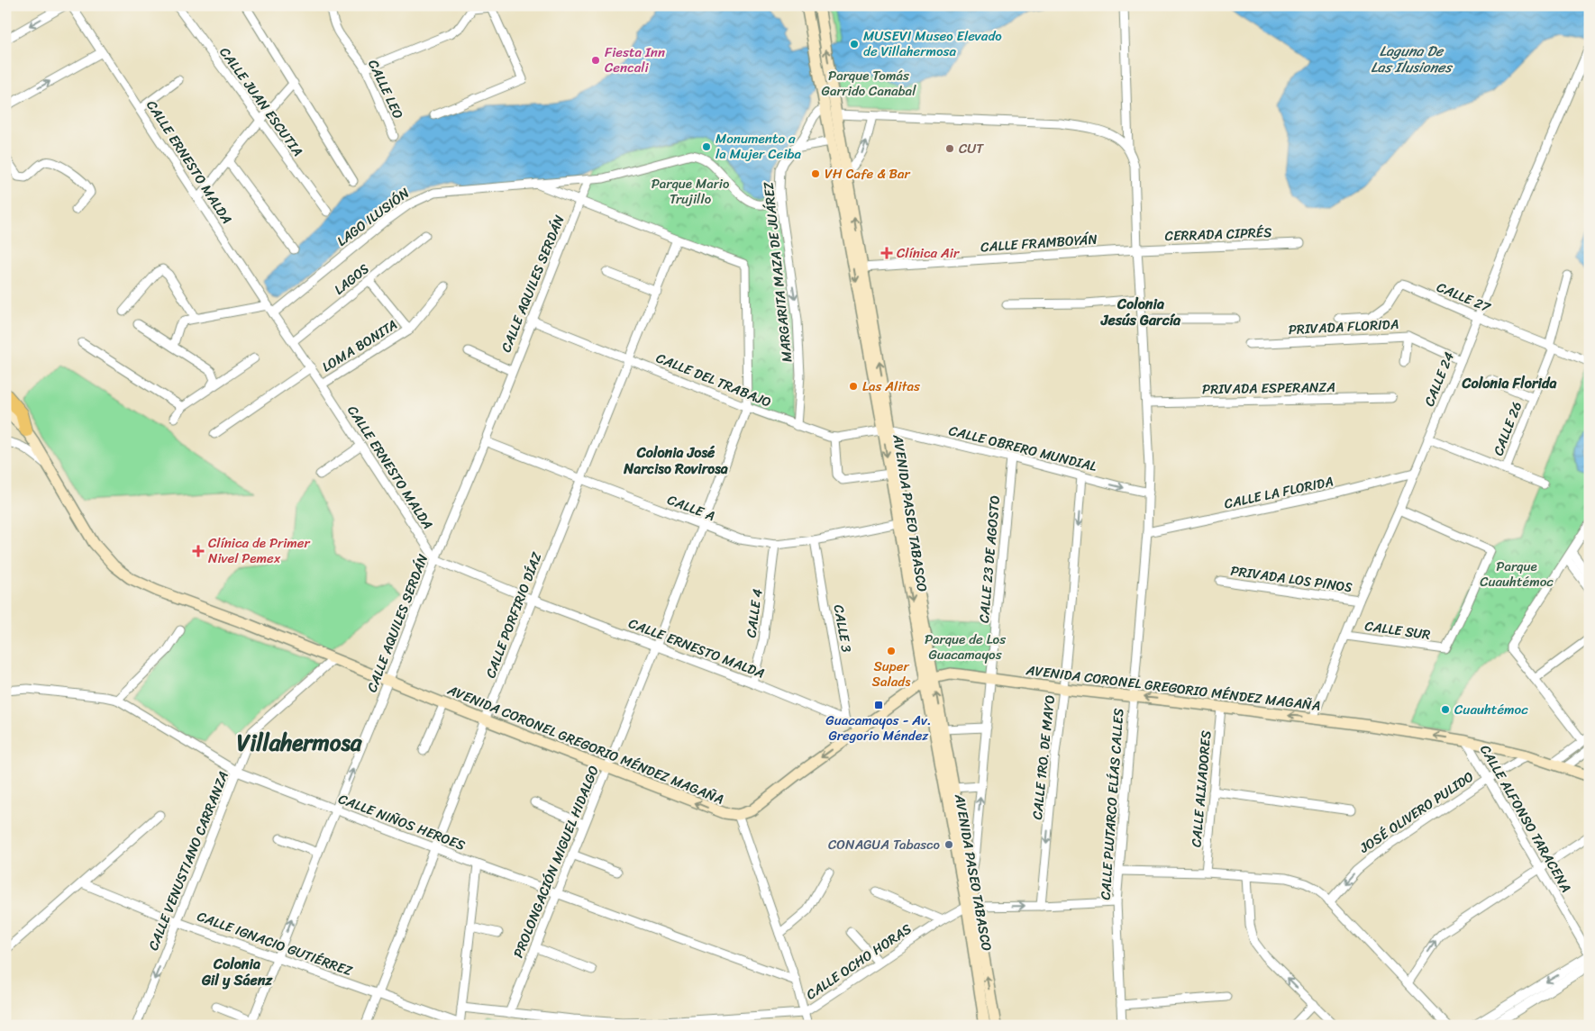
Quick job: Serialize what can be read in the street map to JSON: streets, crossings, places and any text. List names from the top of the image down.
{
  "streets": {
    "main road": ["AVENIDA PASEO TABASCO", "AVENIDA CORONEL GREGORIO MÉNDEZ MAGAÑA"],
    "street": [
      "CALLE LEO",
      "CALLE JUAN ESCUTIA",
      "CALLE ERNESTO MALDA",
      "LAGO ILUSIÓN",
      "CERRADA CIPRÉS",
      "CALLE FRAMBOYÁN",
      "MARGARITA MAZA DE JUÁREZ",
      "LAGOS",
      "CALLE AQUILES SERDÁN",
      "CALLE 27",
      "PRIVADA FLORIDA",
      "LOMA BONITA",
      "CALLE 24",
      "CALLE DEL TRABAJO",
      "PRIVADA ESPERANZA",
      "CALLE 26",
      "CALLE OBRERO MUNDIAL",
      "CALLE LA FLORIDA",
      "CALLE A",
      "CALLE 23 DE AGOSTO",
      "PRIVADA LOS PINOS",
      "CALLE 4",
      "CALLE PORFIRIO DÍAZ",
      "CALLE 3",
      "CALLE SUR",
      "CALLE 1RO. DE MAYO",
      "CALLE ALIJADORES",
      "CALLE PLUTARCO ELÍAS CALLES",
      "JOSÉ OLIVERO PULIDO",
      "CALLE ALFONSO TARACENA",
      "CALLE NIÑOS HEROES",
      "CALLE VENUSTIANO CARRANZA",
      "PROLONGACIÓN MIGUEL HIDALGO",
      "CALLE IGNACIO GUTIÉRREZ",
      "CALLE OCHO HORAS"
    ]
  },
  "crossings": [
    ["CALLE ERNESTO MALDA", "LAGO ILUSIÓN"],
    ["CALLE ERNESTO MALDA", "LAGOS"],
    ["CALLE ERNESTO MALDA", "CALLE AQUILES SERDÁN"],
    ["CALLE ERNESTO MALDA", "LOMA BONITA"],
    ["CALLE ERNESTO MALDA", "CALLE 4"],
    ["CALLE ERNESTO MALDA", "CALLE PORFIRIO DÍAZ"],
    ["CALLE ERNESTO MALDA", "CALLE 3"],
    ["CALLE ERNESTO MALDA", "AVENIDA CORONEL GREGORIO MÉNDEZ MAGAÑA"],
    ["CALLE ERNESTO MALDA", "PROLONGACIÓN MIGUEL HIDALGO"],
    ["LAGO ILUSIÓN", "MARGARITA MAZA DE JUÁREZ"],
    ["LAGO ILUSIÓN", "CALLE AQUILES SERDÁN"],
    ["LAGO ILUSIÓN", "PROLONGACIÓN MIGUEL HIDALGO"],
    ["CERRADA CIPRÉS", "CALLE FRAMBOYÁN"],
    ["CERRADA CIPRÉS", "CALLE PLUTARCO ELÍAS CALLES"],
    ["CALLE FRAMBOYÁN", "AVENIDA PASEO TABASCO"],
    ["CALLE FRAMBOYÁN", "CALLE PLUTARCO ELÍAS CALLES"],
    ["MARGARITA MAZA DE JUÁREZ", "CALLE DEL TRABAJO"],
    ["MARGARITA MAZA DE JUÁREZ", "AVENIDA PASEO TABASCO"],
    ["CALLE AQUILES SERDÁN", "CALLE DEL TRABAJO"],
    ["CALLE AQUILES SERDÁN", "CALLE A"],
    ["CALLE AQUILES SERDÁN", "AVENIDA CORONEL GREGORIO MÉNDEZ MAGAÑA"],
    ["CALLE AQUILES SERDÁN", "CALLE NIÑOS HEROES"],
    ["CALLE AQUILES SERDÁN", "PROLONGACIÓN MIGUEL HIDALGO"],
    ["CALLE AQUILES SERDÁN", "CALLE IGNACIO GUTIÉRREZ"],
    ["CALLE 27", "CALLE 24"],
    ["CALLE 27", "CALLE 26"],
    ["PRIVADA FLORIDA", "CALLE 24"],
    ["CALLE 24", "CALLE LA FLORIDA"],
    ["CALLE 24", "PRIVADA LOS PINOS"],
    ["CALLE 24", "CALLE SUR"],
    ["CALLE 24", "AVENIDA CORONEL GREGORIO MÉNDEZ MAGAÑA"],
    ["CALLE DEL TRABAJO", "CALLE OBRERO MUNDIAL"],
    ["CALLE DEL TRABAJO", "AVENIDA PASEO TABASCO"],
    ["CALLE DEL TRABAJO", "CALLE PORFIRIO DÍAZ"],
    ["CALLE DEL TRABAJO", "PROLONGACIÓN MIGUEL HIDALGO"],
    ["PRIVADA ESPERANZA", "CALLE PLUTARCO ELÍAS CALLES"],
    ["CALLE OBRERO MUNDIAL", "AVENIDA PASEO TABASCO"],
    ["CALLE OBRERO MUNDIAL", "CALLE 23 DE AGOSTO"],
    ["CALLE OBRERO MUNDIAL", "CALLE 1RO. DE MAYO"],
    ["CALLE OBRERO MUNDIAL", "CALLE PLUTARCO ELÍAS CALLES"],
    ["CALLE LA FLORIDA", "CALLE PLUTARCO ELÍAS CALLES"],
    ["CALLE A", "AVENIDA PASEO TABASCO"],
    ["CALLE A", "CALLE 4"],
    ["CALLE A", "CALLE PORFIRIO DÍAZ"],
    ["CALLE A", "CALLE 3"],
    ["CALLE A", "PROLONGACIÓN MIGUEL HIDALGO"],
    ["AVENIDA PASEO TABASCO", "CALLE 23 DE AGOSTO"],
    ["AVENIDA PASEO TABASCO", "AVENIDA CORONEL GREGORIO MÉNDEZ MAGAÑA"],
    ["AVENIDA PASEO TABASCO", "CALLE OCHO HORAS"],
    ["CALLE 23 DE AGOSTO", "AVENIDA CORONEL GREGORIO MÉNDEZ MAGAÑA"],
    ["CALLE PORFIRIO DÍAZ", "AVENIDA CORONEL GREGORIO MÉNDEZ MAGAÑA"],
    ["CALLE PORFIRIO DÍAZ", "CALLE NIÑOS HEROES"],
    ["CALLE PORFIRIO DÍAZ", "PROLONGACIÓN MIGUEL HIDALGO"],
    ["CALLE PORFIRIO DÍAZ", "CALLE IGNACIO GUTIÉRREZ"],
    ["AVENIDA CORONEL GREGORIO MÉNDEZ MAGAÑA", "CALLE 1RO. DE MAYO"],
    ["AVENIDA CORONEL GREGORIO MÉNDEZ MAGAÑA", "CALLE ALIJADORES"],
    ["AVENIDA CORONEL GREGORIO MÉNDEZ MAGAÑA", "CALLE PLUTARCO ELÍAS CALLES"],
    ["AVENIDA CORONEL GREGORIO MÉNDEZ MAGAÑA", "JOSÉ OLIVERO PULIDO"],
    ["AVENIDA CORONEL GREGORIO MÉNDEZ MAGAÑA", "CALLE ALFONSO TARACENA"],
    ["AVENIDA CORONEL GREGORIO MÉNDEZ MAGAÑA", "CALLE VENUSTIANO CARRANZA"],
    ["AVENIDA CORONEL GREGORIO MÉNDEZ MAGAÑA", "PROLONGACIÓN MIGUEL HIDALGO"],
    ["CALLE 1RO. DE MAYO", "CALLE OCHO HORAS"],
    ["CALLE PLUTARCO ELÍAS CALLES", "CALLE OCHO HORAS"],
    ["JOSÉ OLIVERO PULIDO", "CALLE ALFONSO TARACENA"],
    ["CALLE NIÑOS HEROES", "CALLE VENUSTIANO CARRANZA"],
    ["CALLE NIÑOS HEROES", "PROLONGACIÓN MIGUEL HIDALGO"],
    ["CALLE VENUSTIANO CARRANZA", "CALLE IGNACIO GUTIÉRREZ"],
    ["PROLONGACIÓN MIGUEL HIDALGO", "CALLE OCHO HORAS"]
  ],
  "one_way": ["MARGARITA MAZA DE JUÁREZ", "CALLE 1RO. DE MAYO", "JOSÉ OLIVERO PULIDO"],
  "districts": [
    "Colonia Jesús García",
    "Colonia Florida",
    "Colonia José Narciso Rovirosa",
    "Villahermosa",
    "Colonia Gil y Sáenz"
  ],
  "water": ["Laguna De Las Ilusiones"],
  "parks": [
    "Parque Tomás Garrido Canabal",
    "Parque Mario Trujillo",
    "Parque Cuauhtémoc",
    "Parque de Los Guacamayos"
  ],
  "places": {
    "other": [
      "MUSEVI Museo Elevado de Villahermosa",
      "Fiesta Inn Cencali",
      "Monumento a la Mujer Ceiba",
      "CUT",
      "VH Cafe & Bar",
      "Las Alitas",
      "Super Salads",
      "Cuauhtémoc",
      "CONAGUA Tabasco"
    ],
    "health": ["Clínica Air", "Clínica de Primer Nivel Pemex"],
    "transit": ["Guacamayos - Av. Gregorio Méndez"]
  }
}
